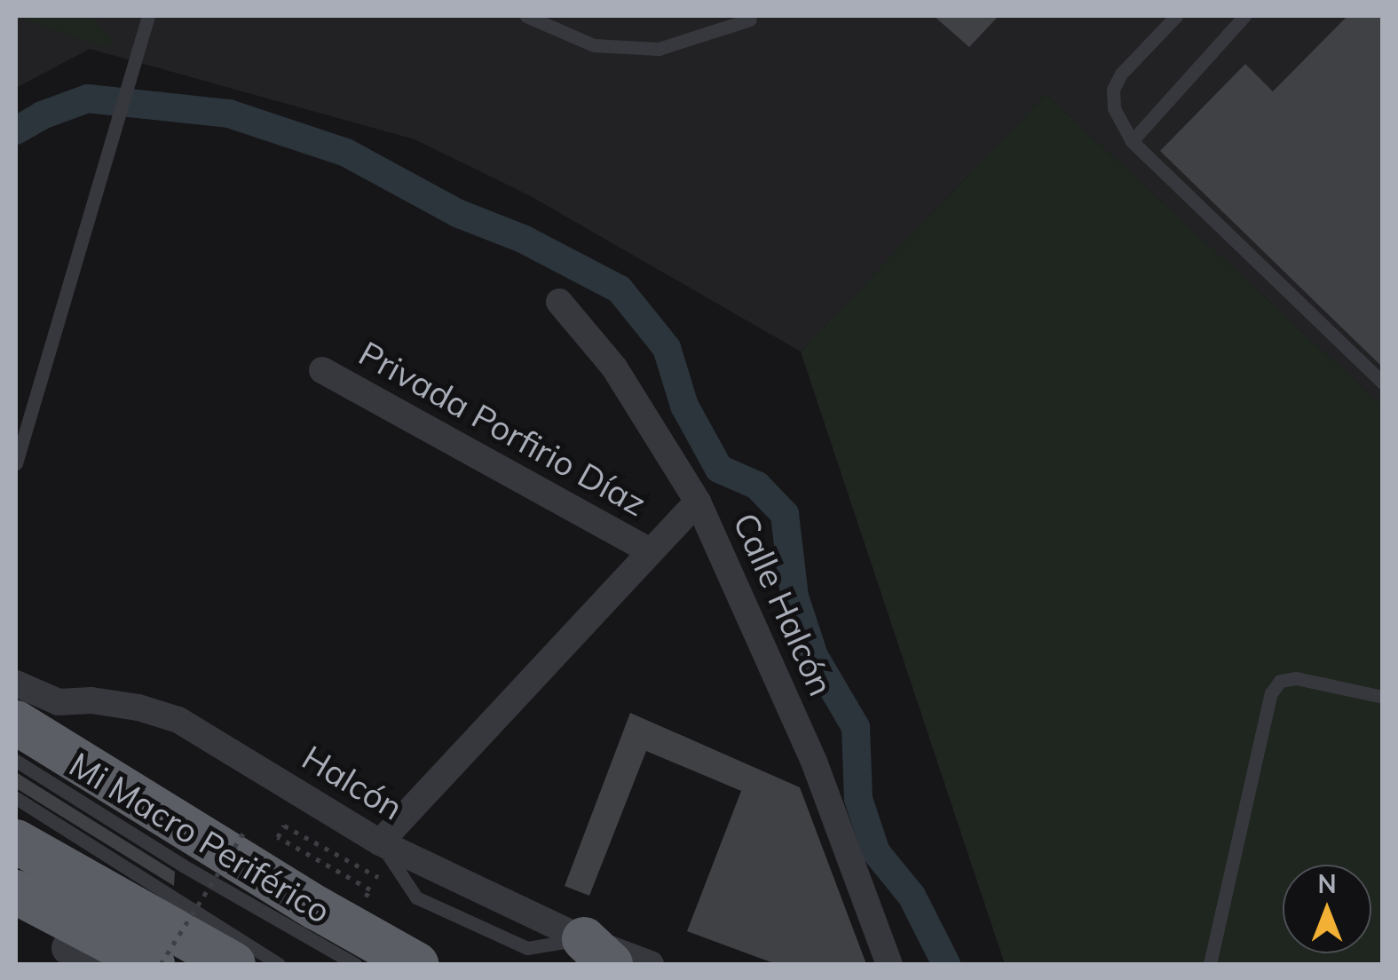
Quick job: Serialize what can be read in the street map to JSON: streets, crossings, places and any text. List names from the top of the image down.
{
  "streets": {
    "street": ["Privada Porfirio Díaz", "Calle Halcón", "Halcón"],
    "lane": ["Mi Macro Periférico"]
  },
  "north": "top"
}
